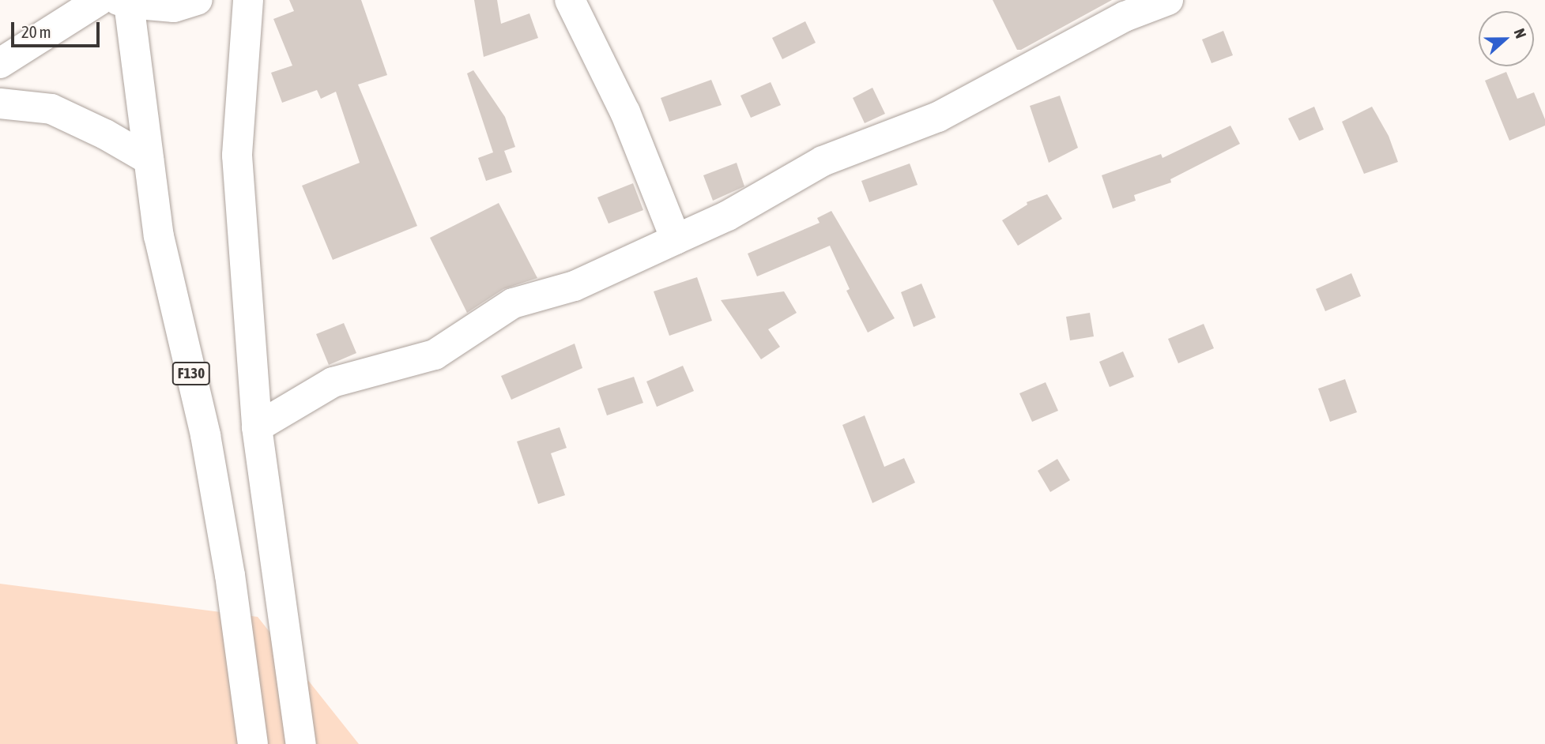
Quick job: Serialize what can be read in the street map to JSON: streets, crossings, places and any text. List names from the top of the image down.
{
  "streets": {
    "main road": ["F130"]
  },
  "scale_bar": "20 m",
  "north": "right"
}
